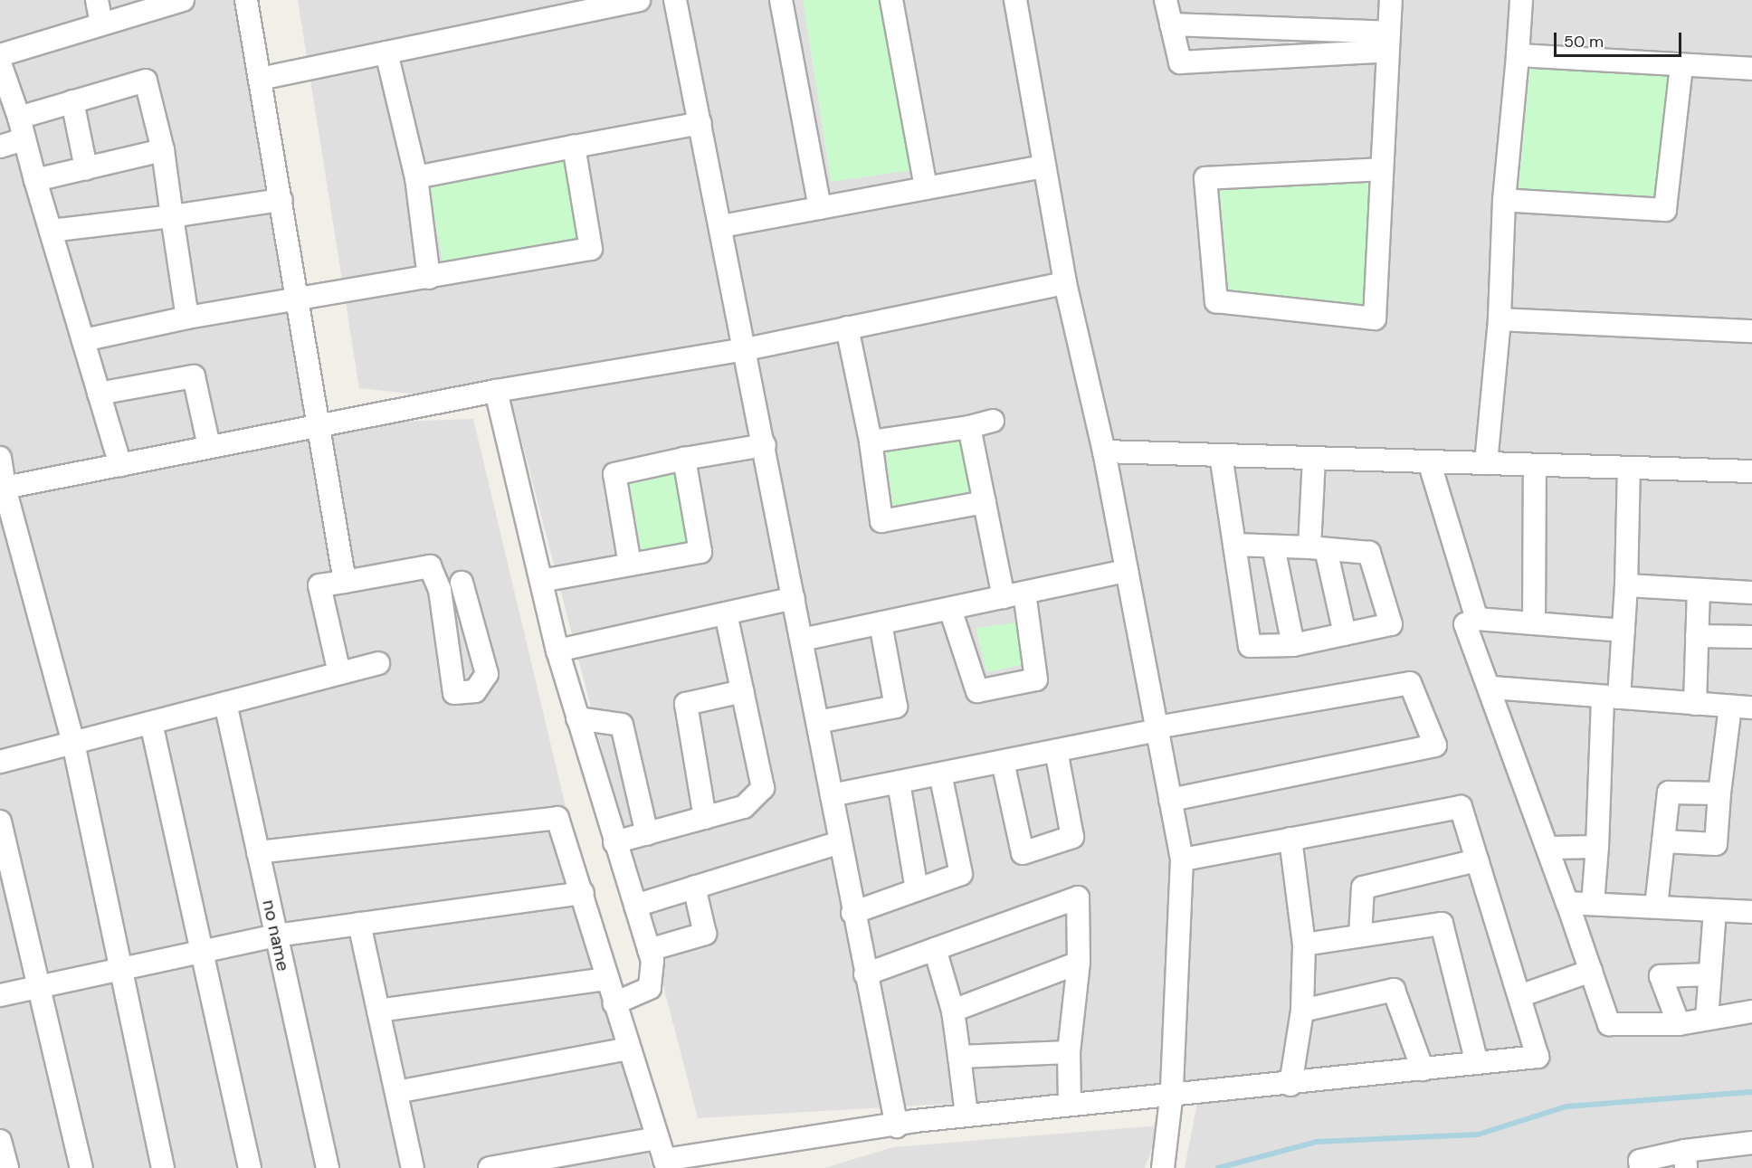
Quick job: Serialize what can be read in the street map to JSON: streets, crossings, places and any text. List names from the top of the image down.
{
  "streets": {
    "street": ["no name"]
  },
  "scale_bar": "50 m"
}
